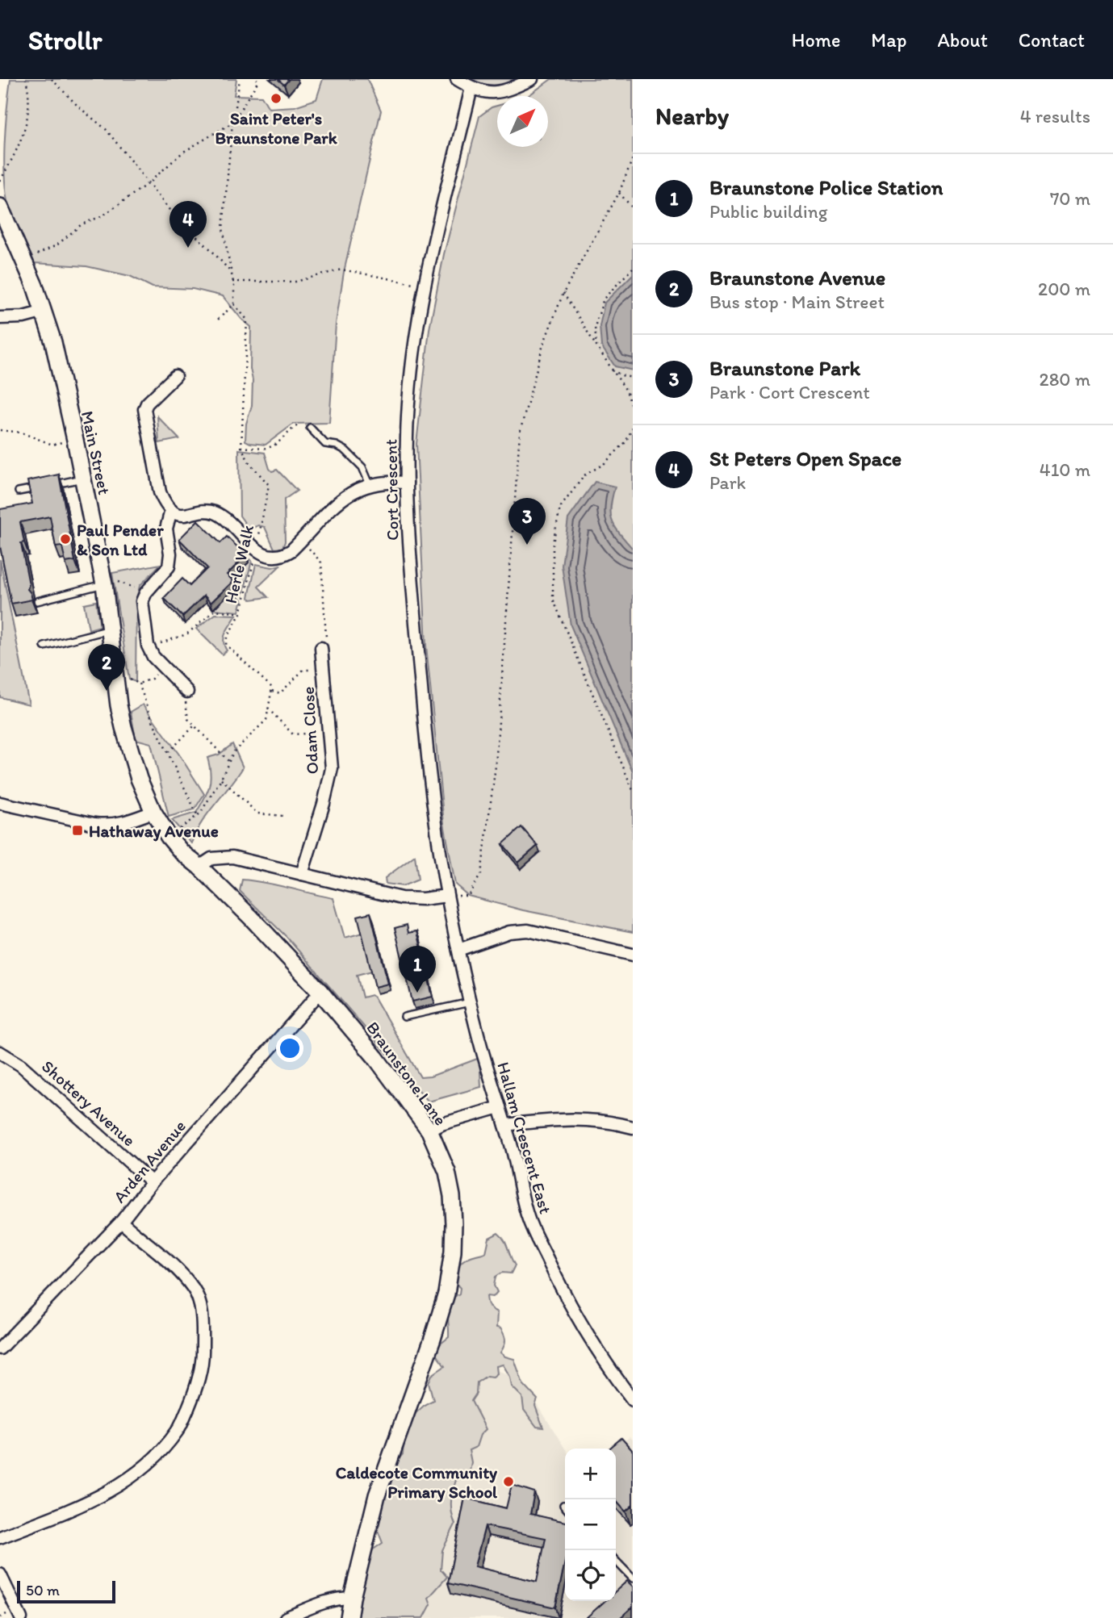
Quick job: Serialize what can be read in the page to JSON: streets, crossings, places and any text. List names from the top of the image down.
{
  "streets": {
    "street": [
      "Main Street",
      "Cort Crescent",
      "Odam Close",
      "Braunstone Lane",
      "Shottery Avenue",
      "Hallam Crescent East",
      "Arden Avenue"
    ],
    "path": ["Herle Walk"]
  },
  "crossings": [
    ["Main Street", "Braunstone Lane"],
    ["Cort Crescent", "Hallam Crescent East"],
    ["Braunstone Lane", "Arden Avenue"],
    ["Shottery Avenue", "Arden Avenue"]
  ],
  "places": {
    "other": ["Saint Peter's Braunstone Park", "Paul Pender & Son Ltd", "Caldecote Community Primary School"],
    "transit": ["Hathaway Avenue"]
  },
  "scale_bar": "50 m",
  "north": "top right",
  "page": {
    "header": "Strollr",
    "nav": [
      "Home",
      "Map",
      "About",
      "Contact"
    ],
    "heading": ["Nearby", "4 results"],
    "list": [
      {
        "mark": "1",
        "name": "Braunstone Police Station",
        "note": "Public building",
        "value": "70 m"
      },
      {
        "mark": "2",
        "name": "Braunstone Avenue",
        "note": "Bus stop · Main Street",
        "value": "200 m"
      },
      {
        "mark": "3",
        "name": "Braunstone Park",
        "note": "Park · Cort Crescent",
        "value": "280 m"
      },
      {
        "mark": "4",
        "name": "St Peters Open Space",
        "note": "Park",
        "value": "410 m"
      }
    ],
    "pins": [
      "4",
      "3",
      "2",
      "1"
    ],
    "map_buttons": ["+", "−"],
    "scale": "50 m"
  }
}
